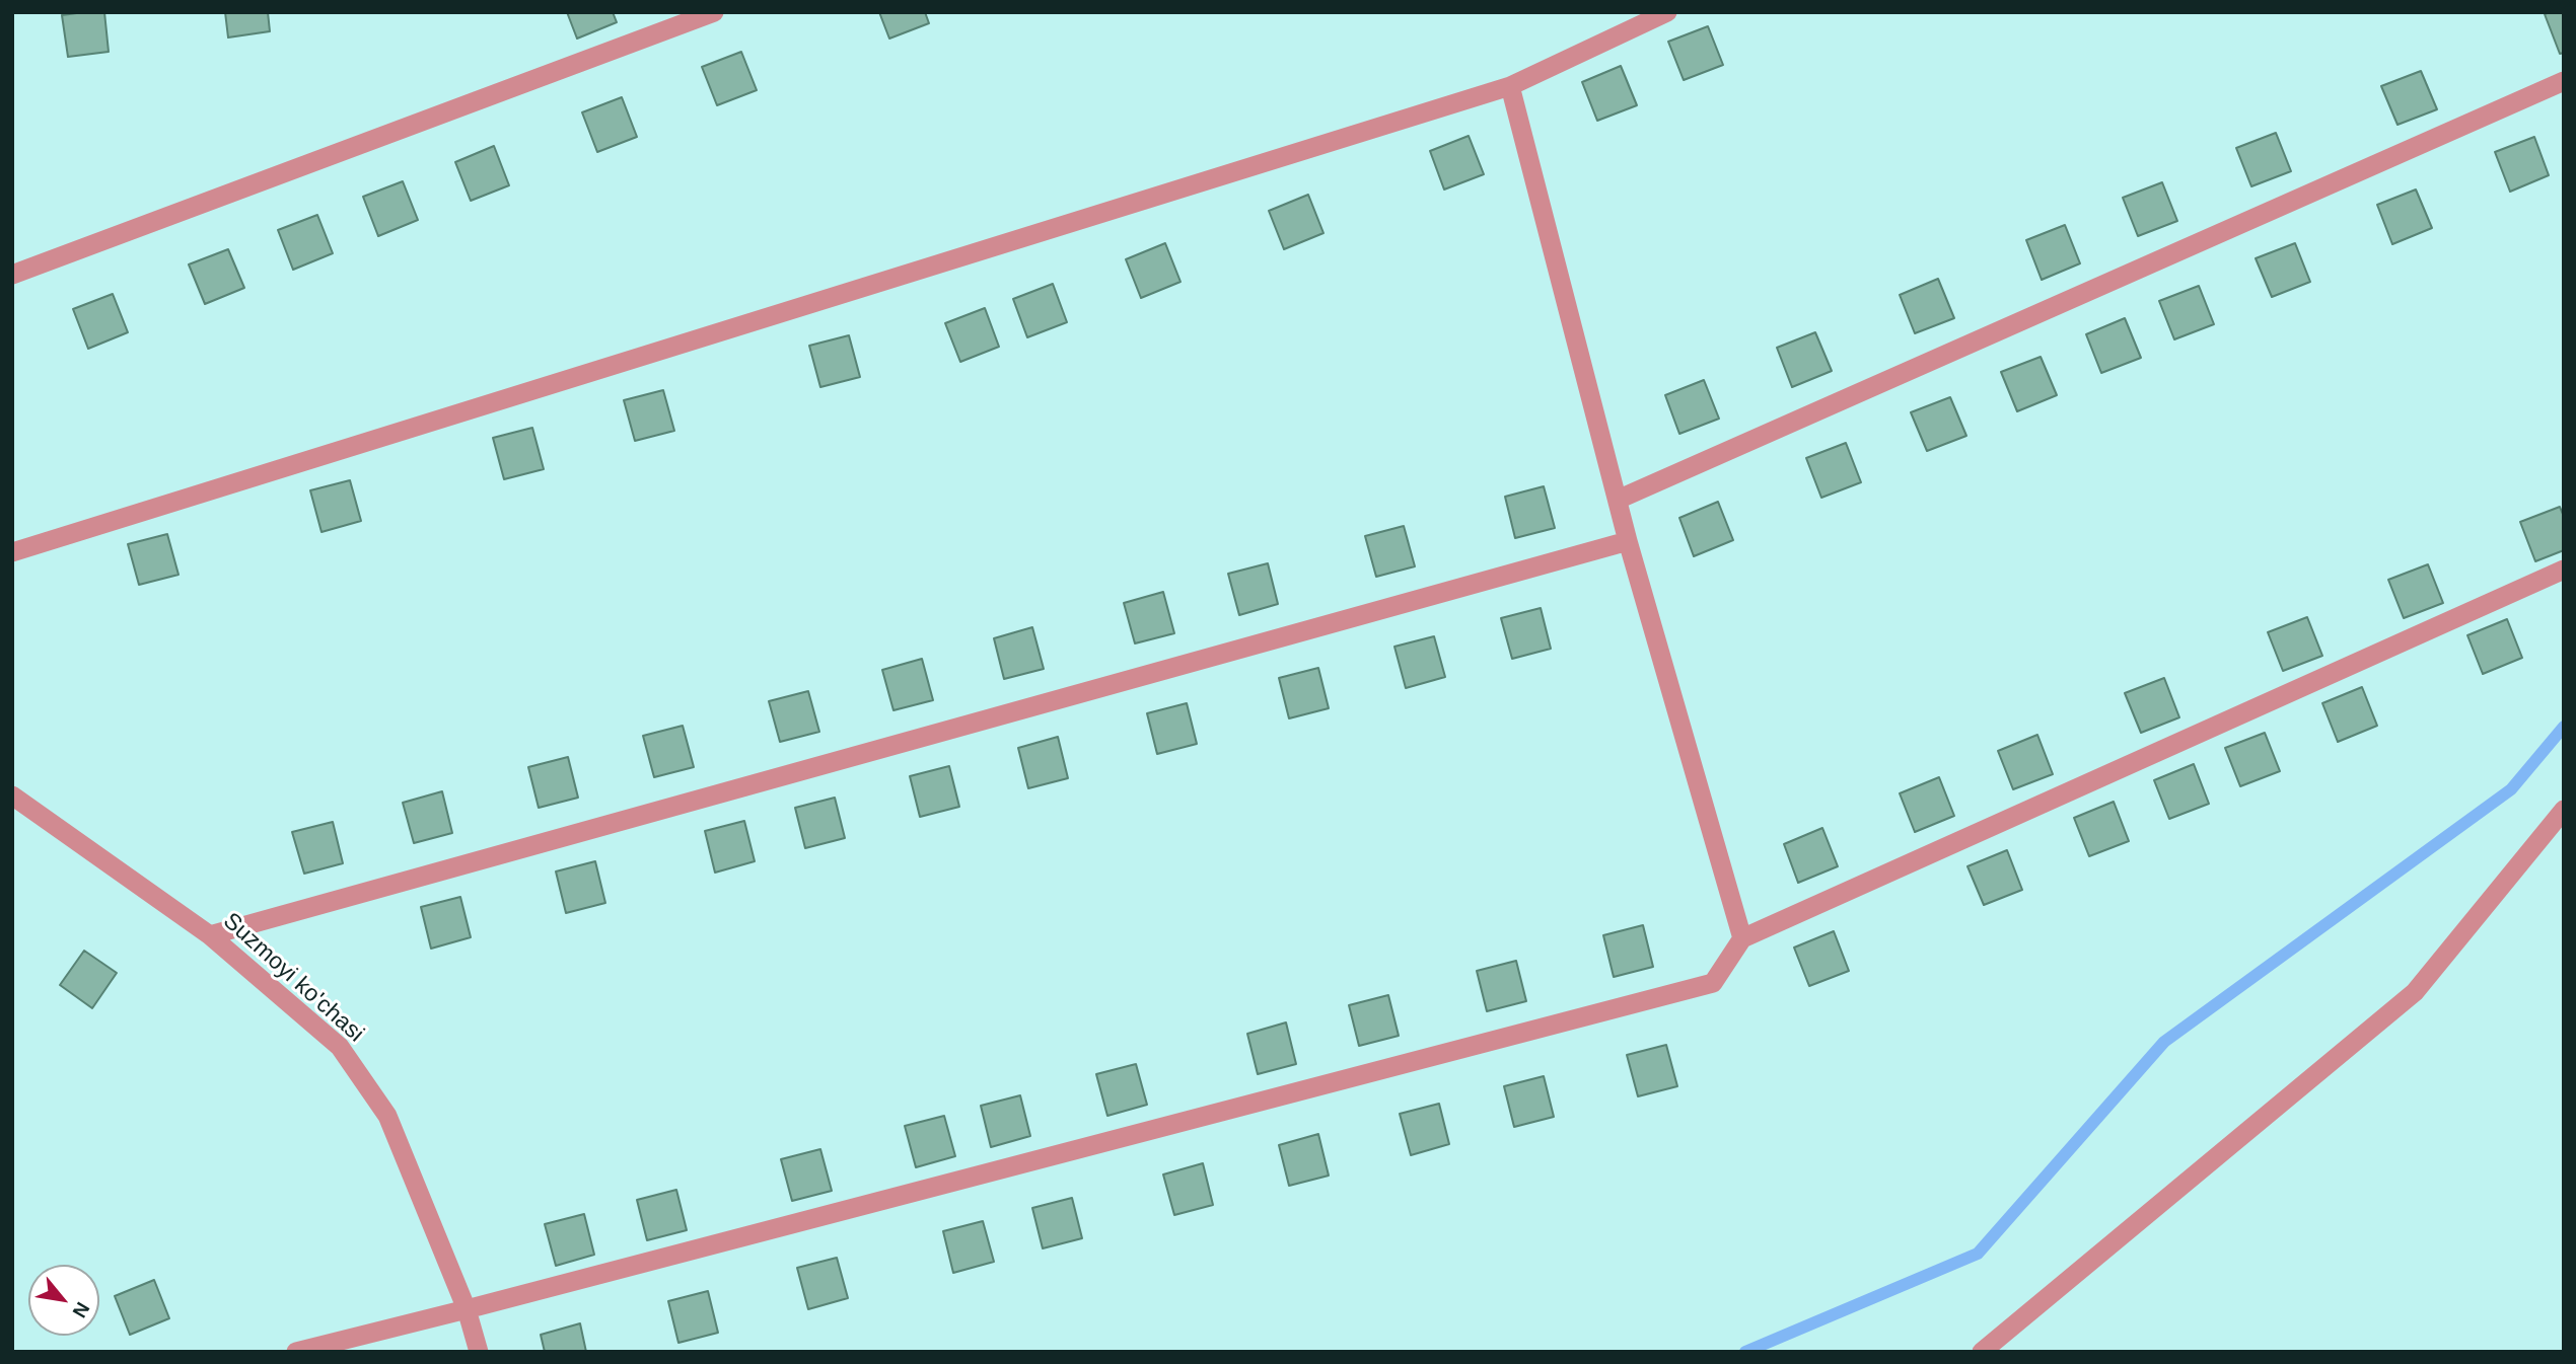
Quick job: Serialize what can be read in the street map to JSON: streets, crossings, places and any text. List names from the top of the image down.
{
  "streets": {
    "street": ["Suzmoyi ko'chasi"]
  },
  "north": "bottom right"
}
